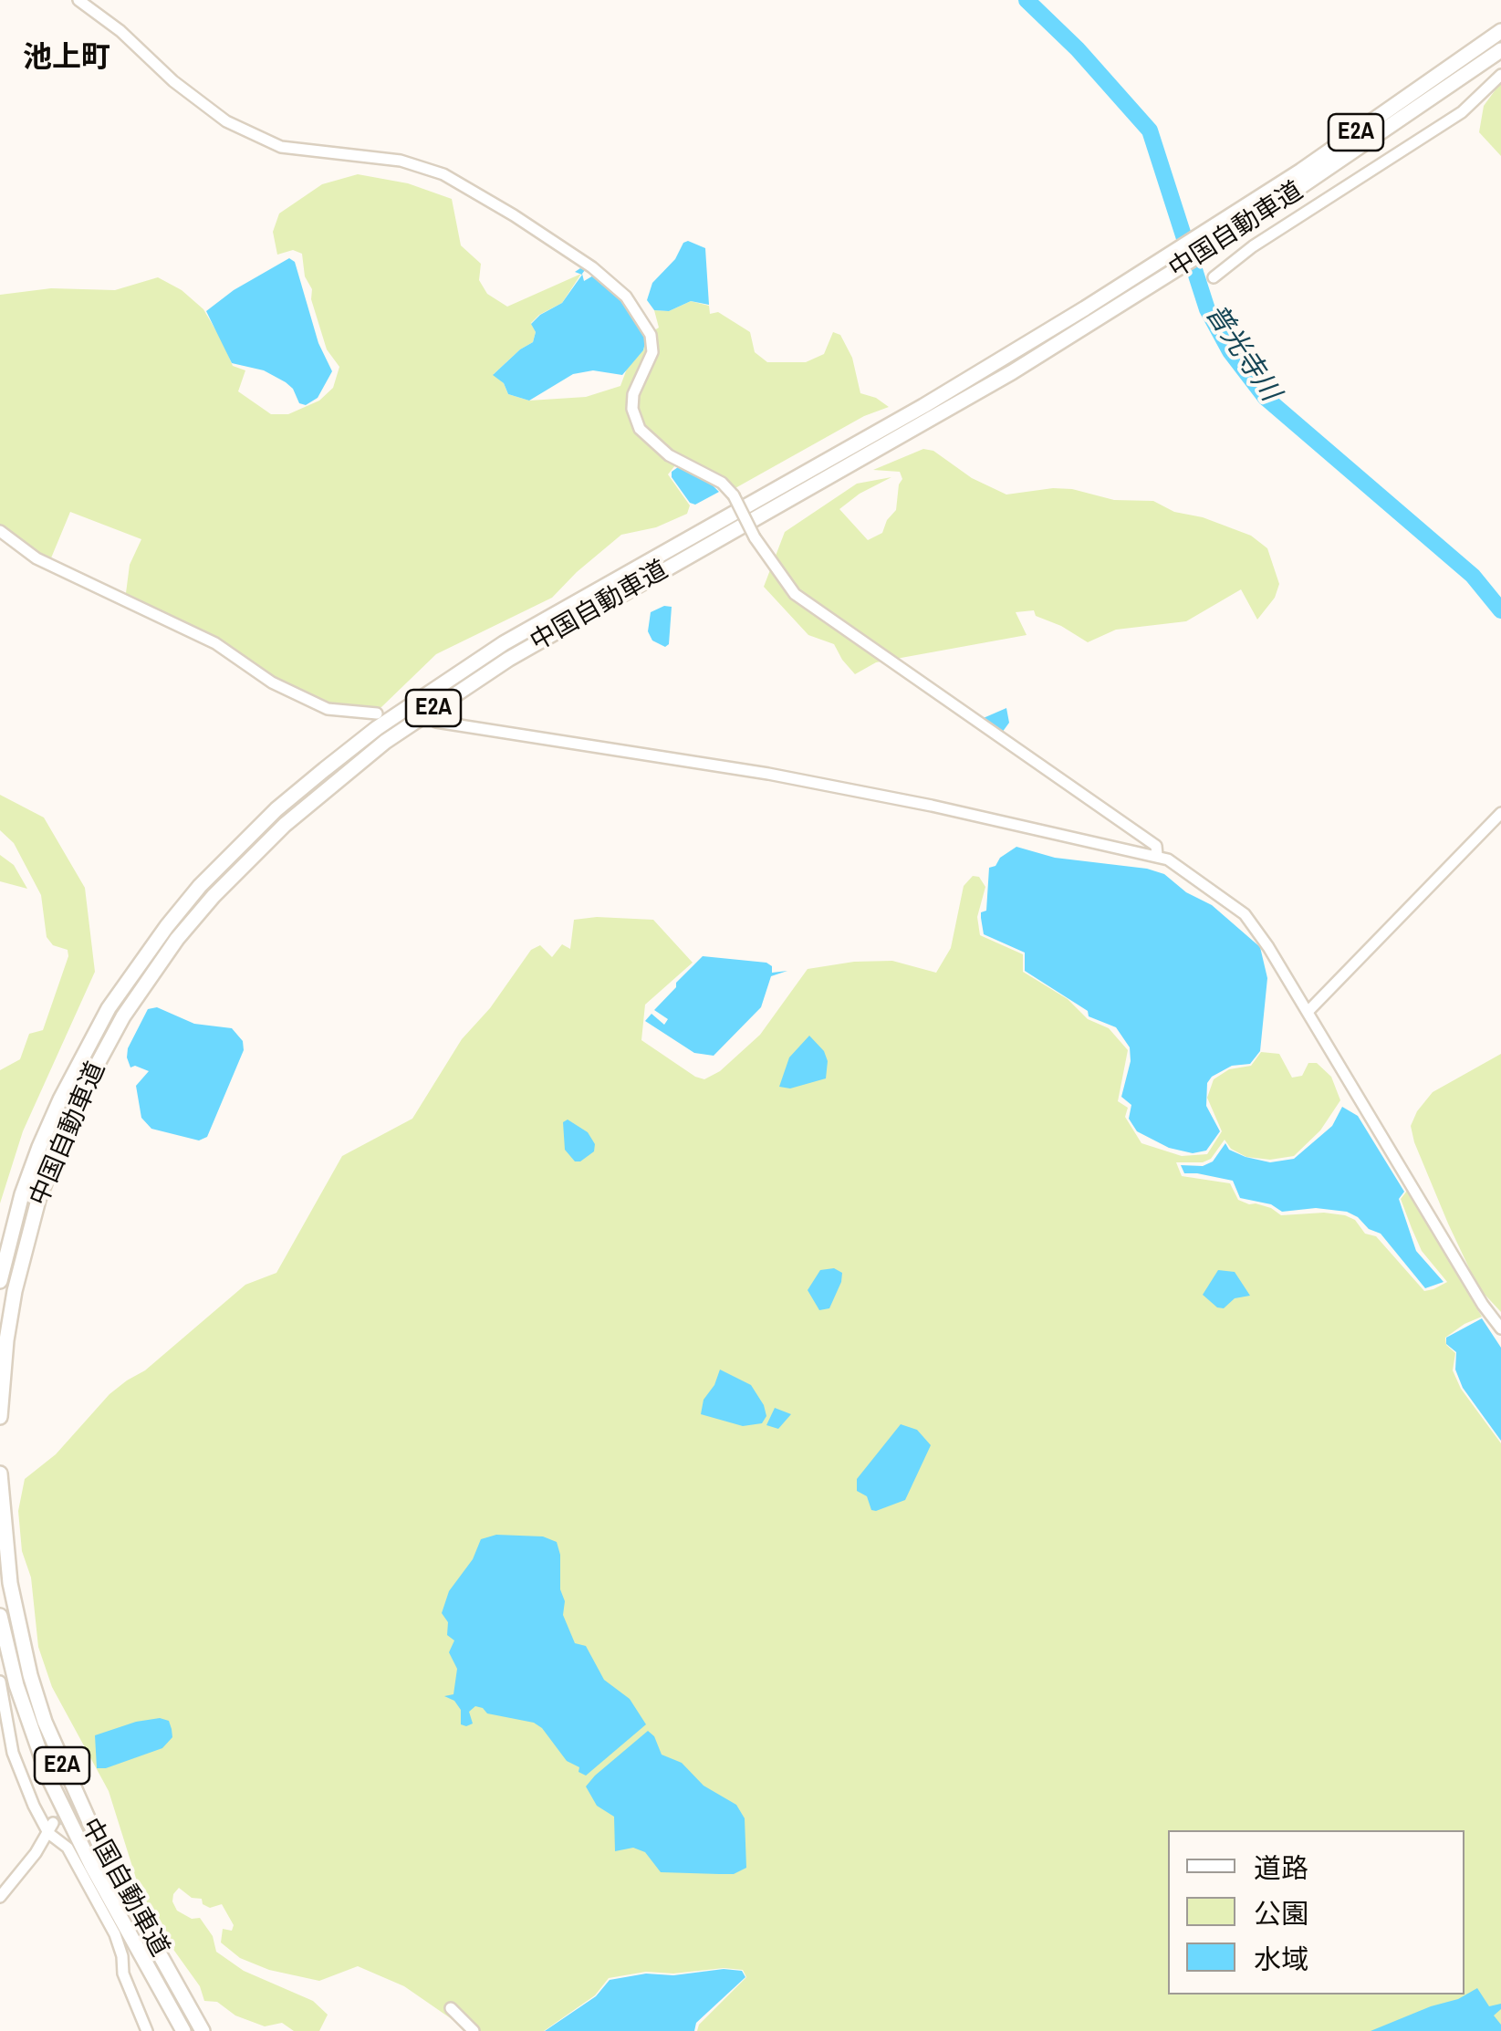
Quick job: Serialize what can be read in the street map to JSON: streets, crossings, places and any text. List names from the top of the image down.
{
  "streets": {
    "highway": ["E2A", "中国自動車道"]
  },
  "districts": ["池上町"],
  "water": ["普光寺川"],
  "legend": ["道路", "公園", "水域"]
}
